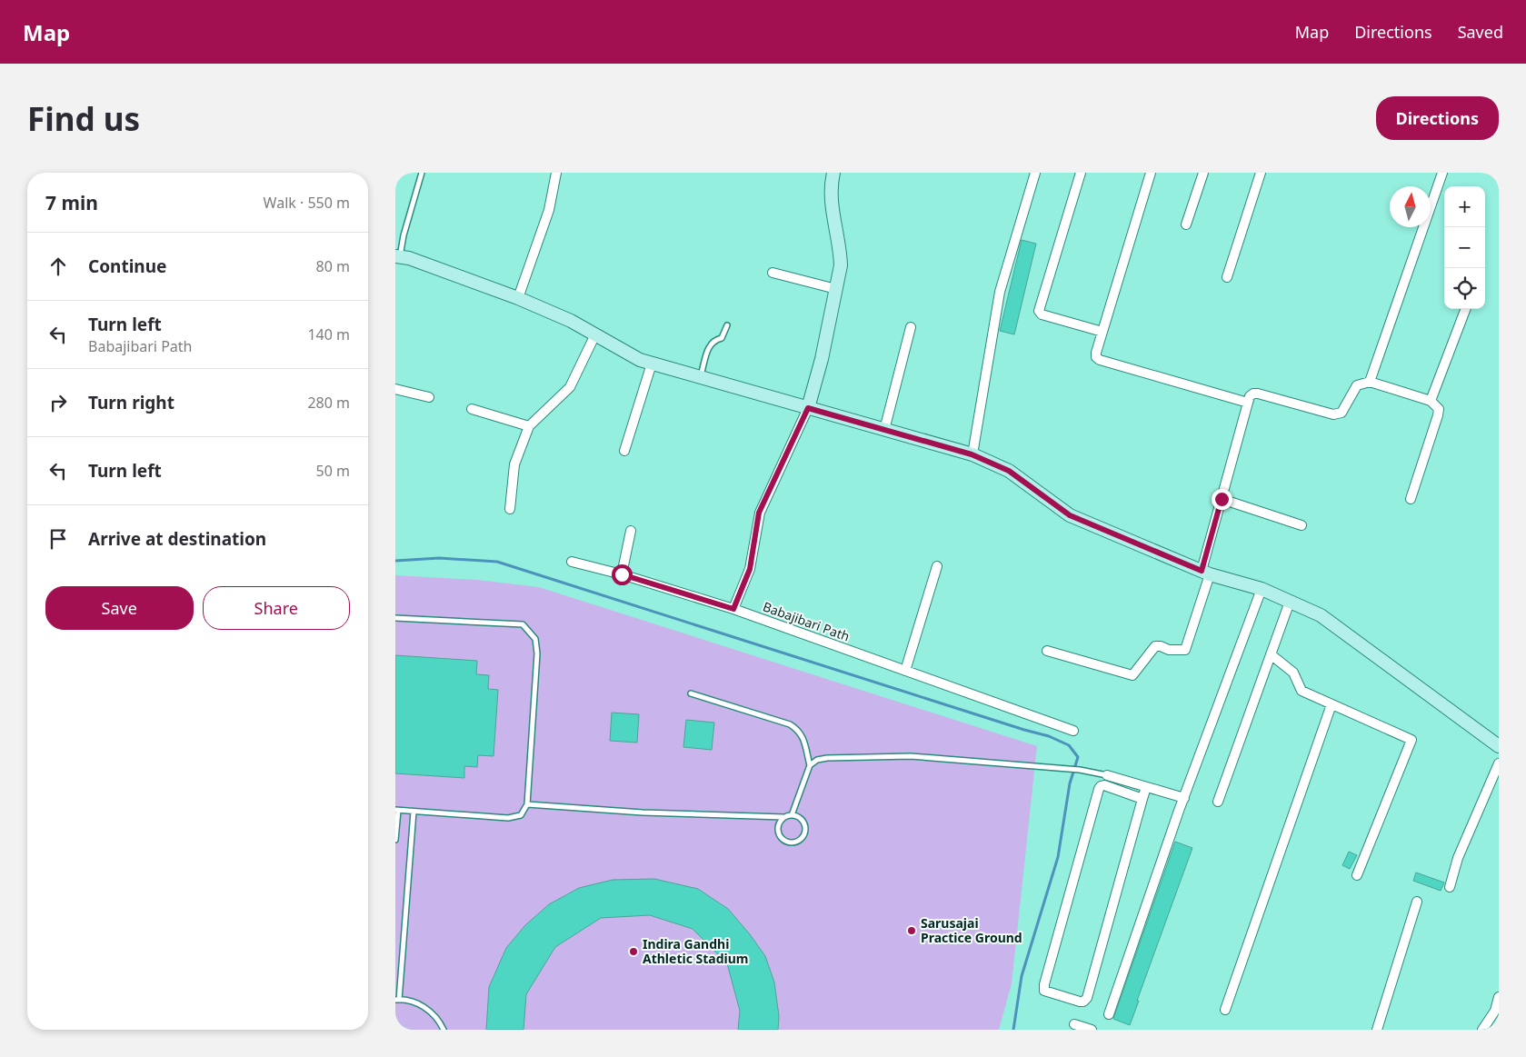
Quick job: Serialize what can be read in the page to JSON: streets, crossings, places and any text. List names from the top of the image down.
{
  "streets": {
    "street": ["Babajibari Path"]
  },
  "places": ["Sarusajai Practice Ground", "Indira Gandhi Athletic Stadium"],
  "north": "top",
  "page": {
    "header": "Map",
    "nav": ["Map", "Directions", "Saved"],
    "buttons": [
      "Directions",
      ["Save", "Share"]
    ],
    "title": "Find us",
    "heading": ["7 min", "Walk · 550 m"],
    "map_buttons": ["+", "−"],
    "list": [
      ["Continue", "80 m"],
      ["Turn left", "Babajibari Path", "140 m"],
      ["Turn right", "280 m"],
      ["Turn left", "50 m"],
      "Arrive at destination"
    ]
  }
}
